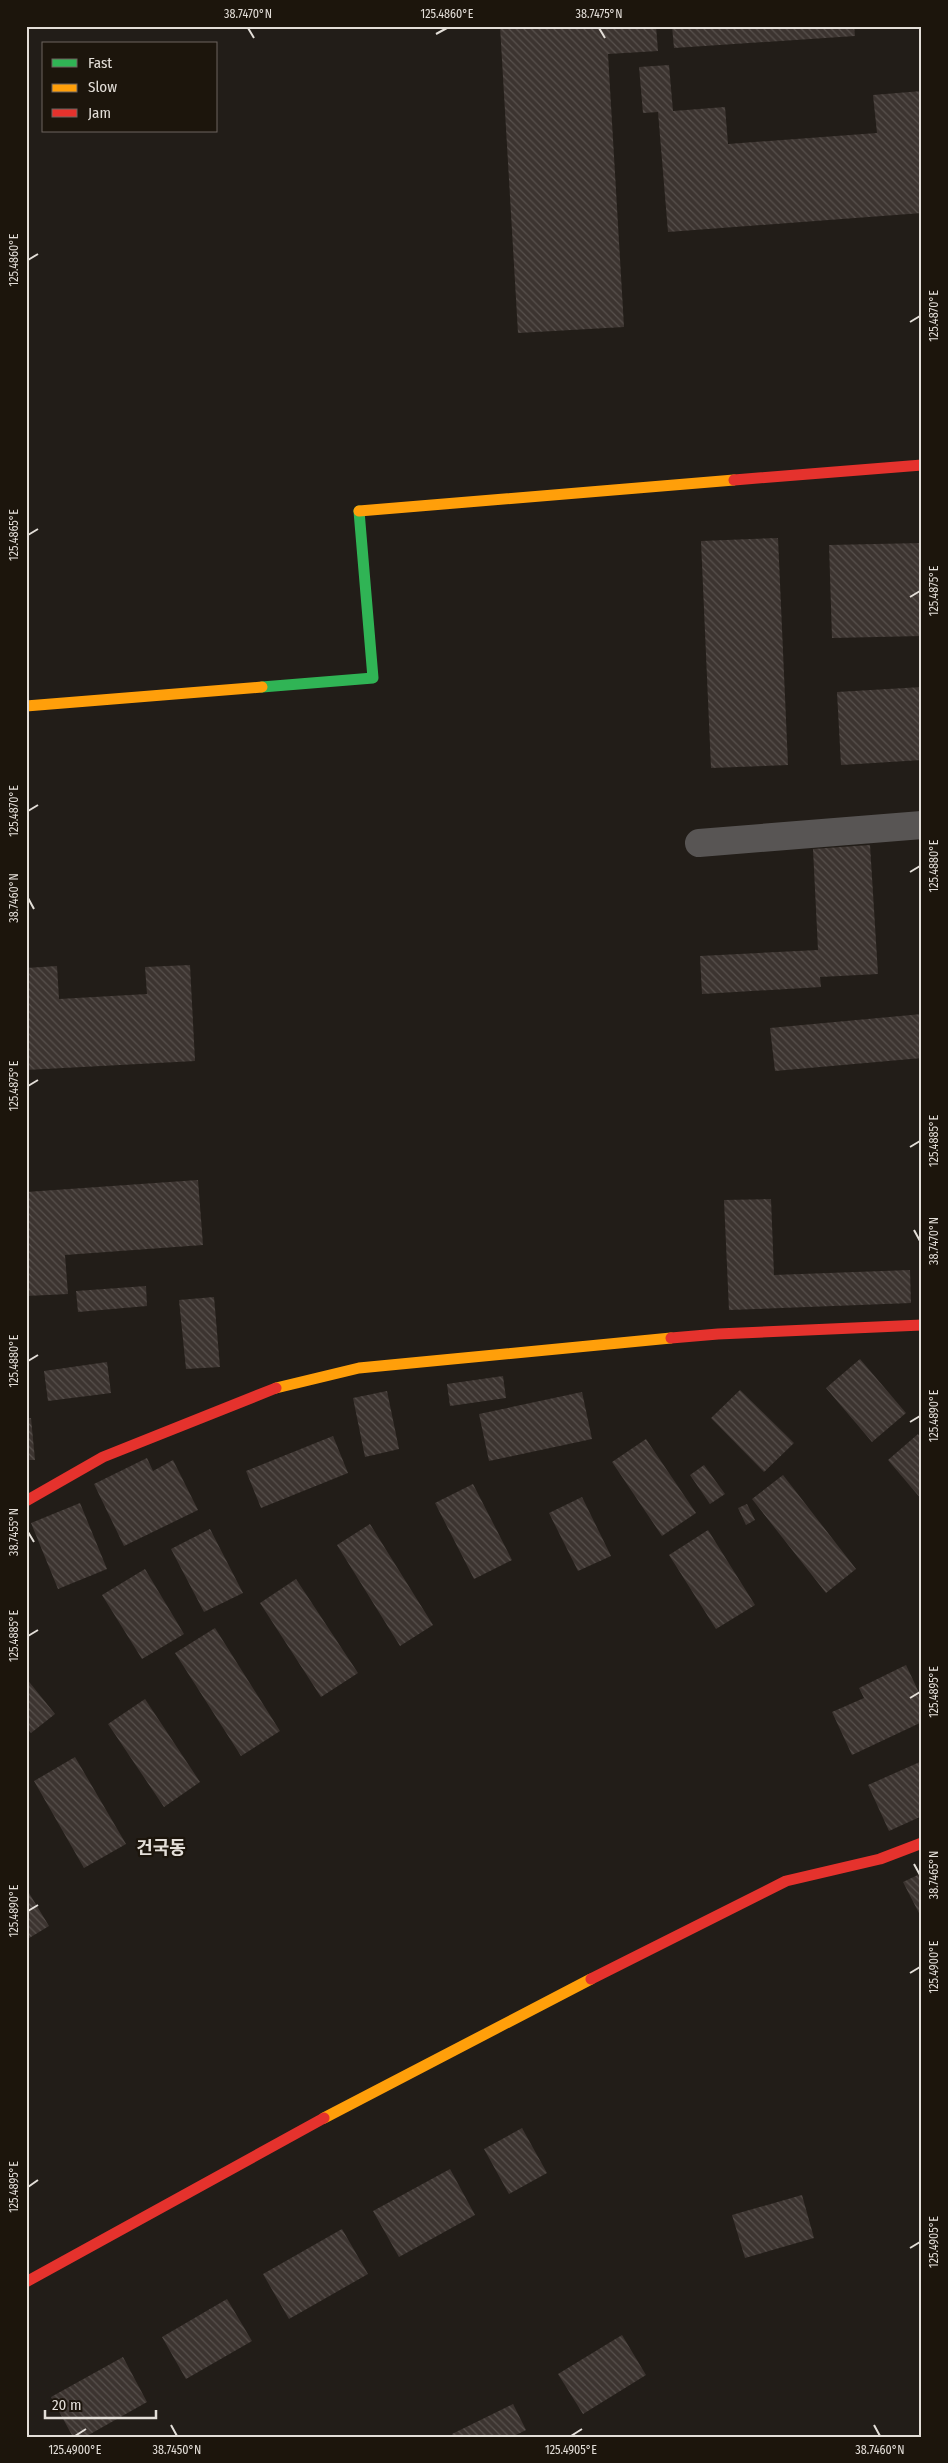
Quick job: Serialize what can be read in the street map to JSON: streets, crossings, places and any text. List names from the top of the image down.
{
  "districts": ["건국동"],
  "legend": ["Fast", "Slow", "Jam"],
  "scale_bar": "20 m",
  "coordinates": [
    "38.7470°N",
    "125.4860°E",
    "38.7475°N",
    "125.4870°E",
    "125.4865°E",
    "125.4875°E",
    "125.4880°E",
    "38.7460°N",
    "125.4885°E",
    "125.4890°E",
    "38.7455°N",
    "125.4895°E",
    "38.7465°N",
    "125.4900°E",
    "125.4905°E",
    "38.7450°N"
  ]
}
